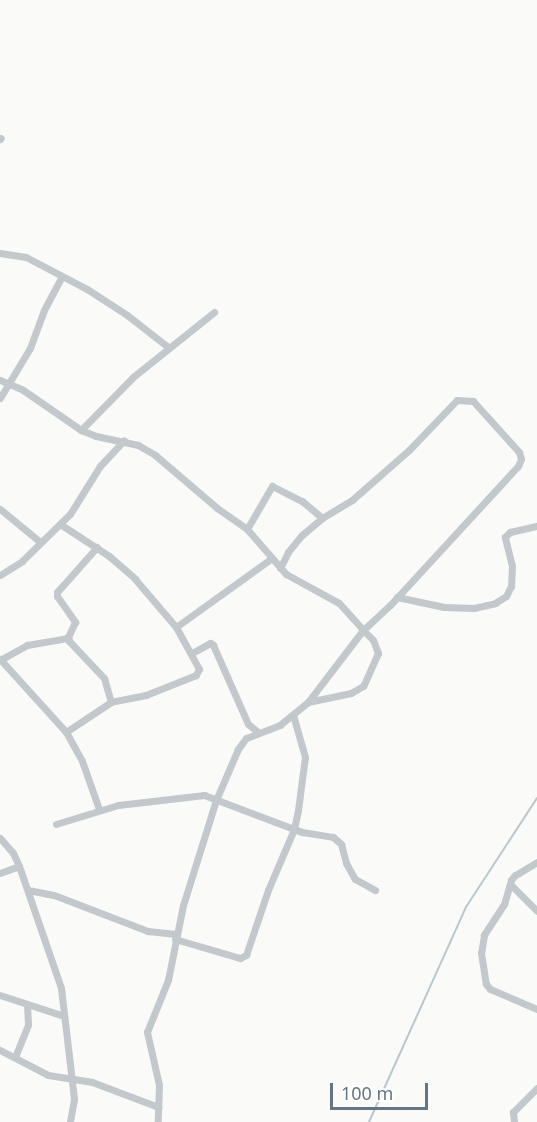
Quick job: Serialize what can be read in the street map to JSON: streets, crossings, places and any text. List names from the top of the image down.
{
  "scale_bar": "100 m"
}
